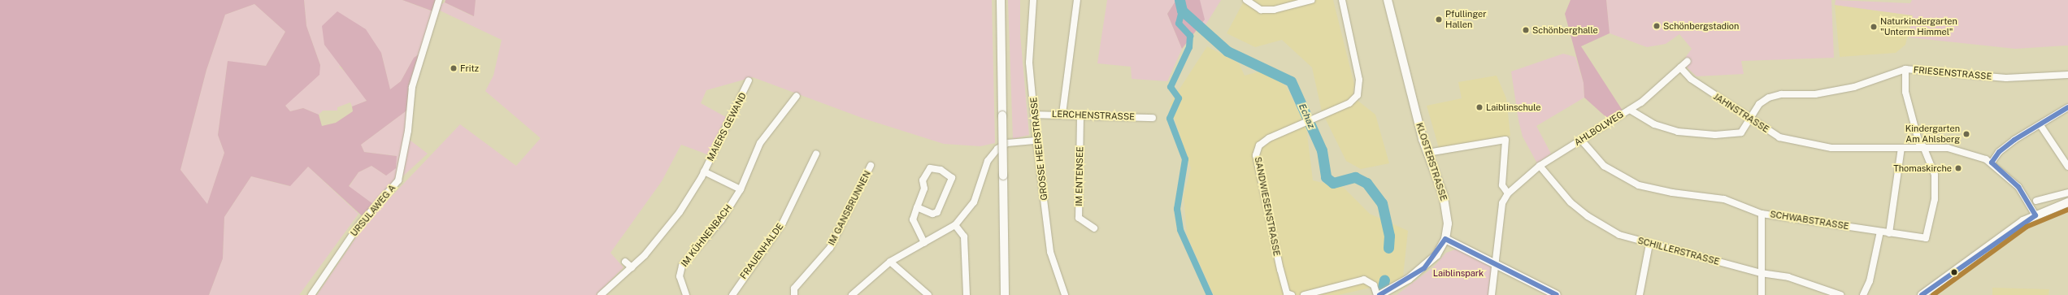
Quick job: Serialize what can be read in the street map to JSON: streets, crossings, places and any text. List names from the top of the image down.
{
  "streets": {
    "main road": ["KLOSTERSTRASSE"],
    "street": [
      "FRIESENSTRASSE",
      "JAHNSTRASSE",
      "LERCHENSTRASSE",
      "MAIERS GEWAND",
      "AHLBOLWEG",
      "GROSSE HEERSTRASSE",
      "IM ENTENSEE",
      "SANDWIESENSTRASSE",
      "IM GANSBRUNNEN",
      "URSULAWEG A",
      "SCHWABSTRASSE",
      "IM KÜHNENBACH",
      "FRAUENHALDE",
      "SCHILLERSTRASSE"
    ]
  },
  "crossings": [
    ["FRIESENSTRASSE", "JAHNSTRASSE"],
    ["FRIESENSTRASSE", "AHLBOLWEG"],
    ["JAHNSTRASSE", "AHLBOLWEG"],
    ["JAHNSTRASSE", "SCHWABSTRASSE"],
    ["LERCHENSTRASSE", "GROSSE HEERSTRASSE"],
    ["LERCHENSTRASSE", "IM ENTENSEE"],
    ["MAIERS GEWAND", "IM KÜHNENBACH"],
    ["AHLBOLWEG", "SCHWABSTRASSE"],
    ["AHLBOLWEG", "SCHILLERSTRASSE"]
  ],
  "water": ["Echaz"],
  "parks": ["Laiblinspark"],
  "places": [
    "Pfullinger Hallen",
    "Schönbergstadion",
    "Naturkindergarten \"Unterm Himmel\"",
    "Schönberghalle",
    "Fritz",
    "Laiblinschule",
    "Kindergarten Am Ahlsberg",
    "Thomaskirche"
  ]
}
